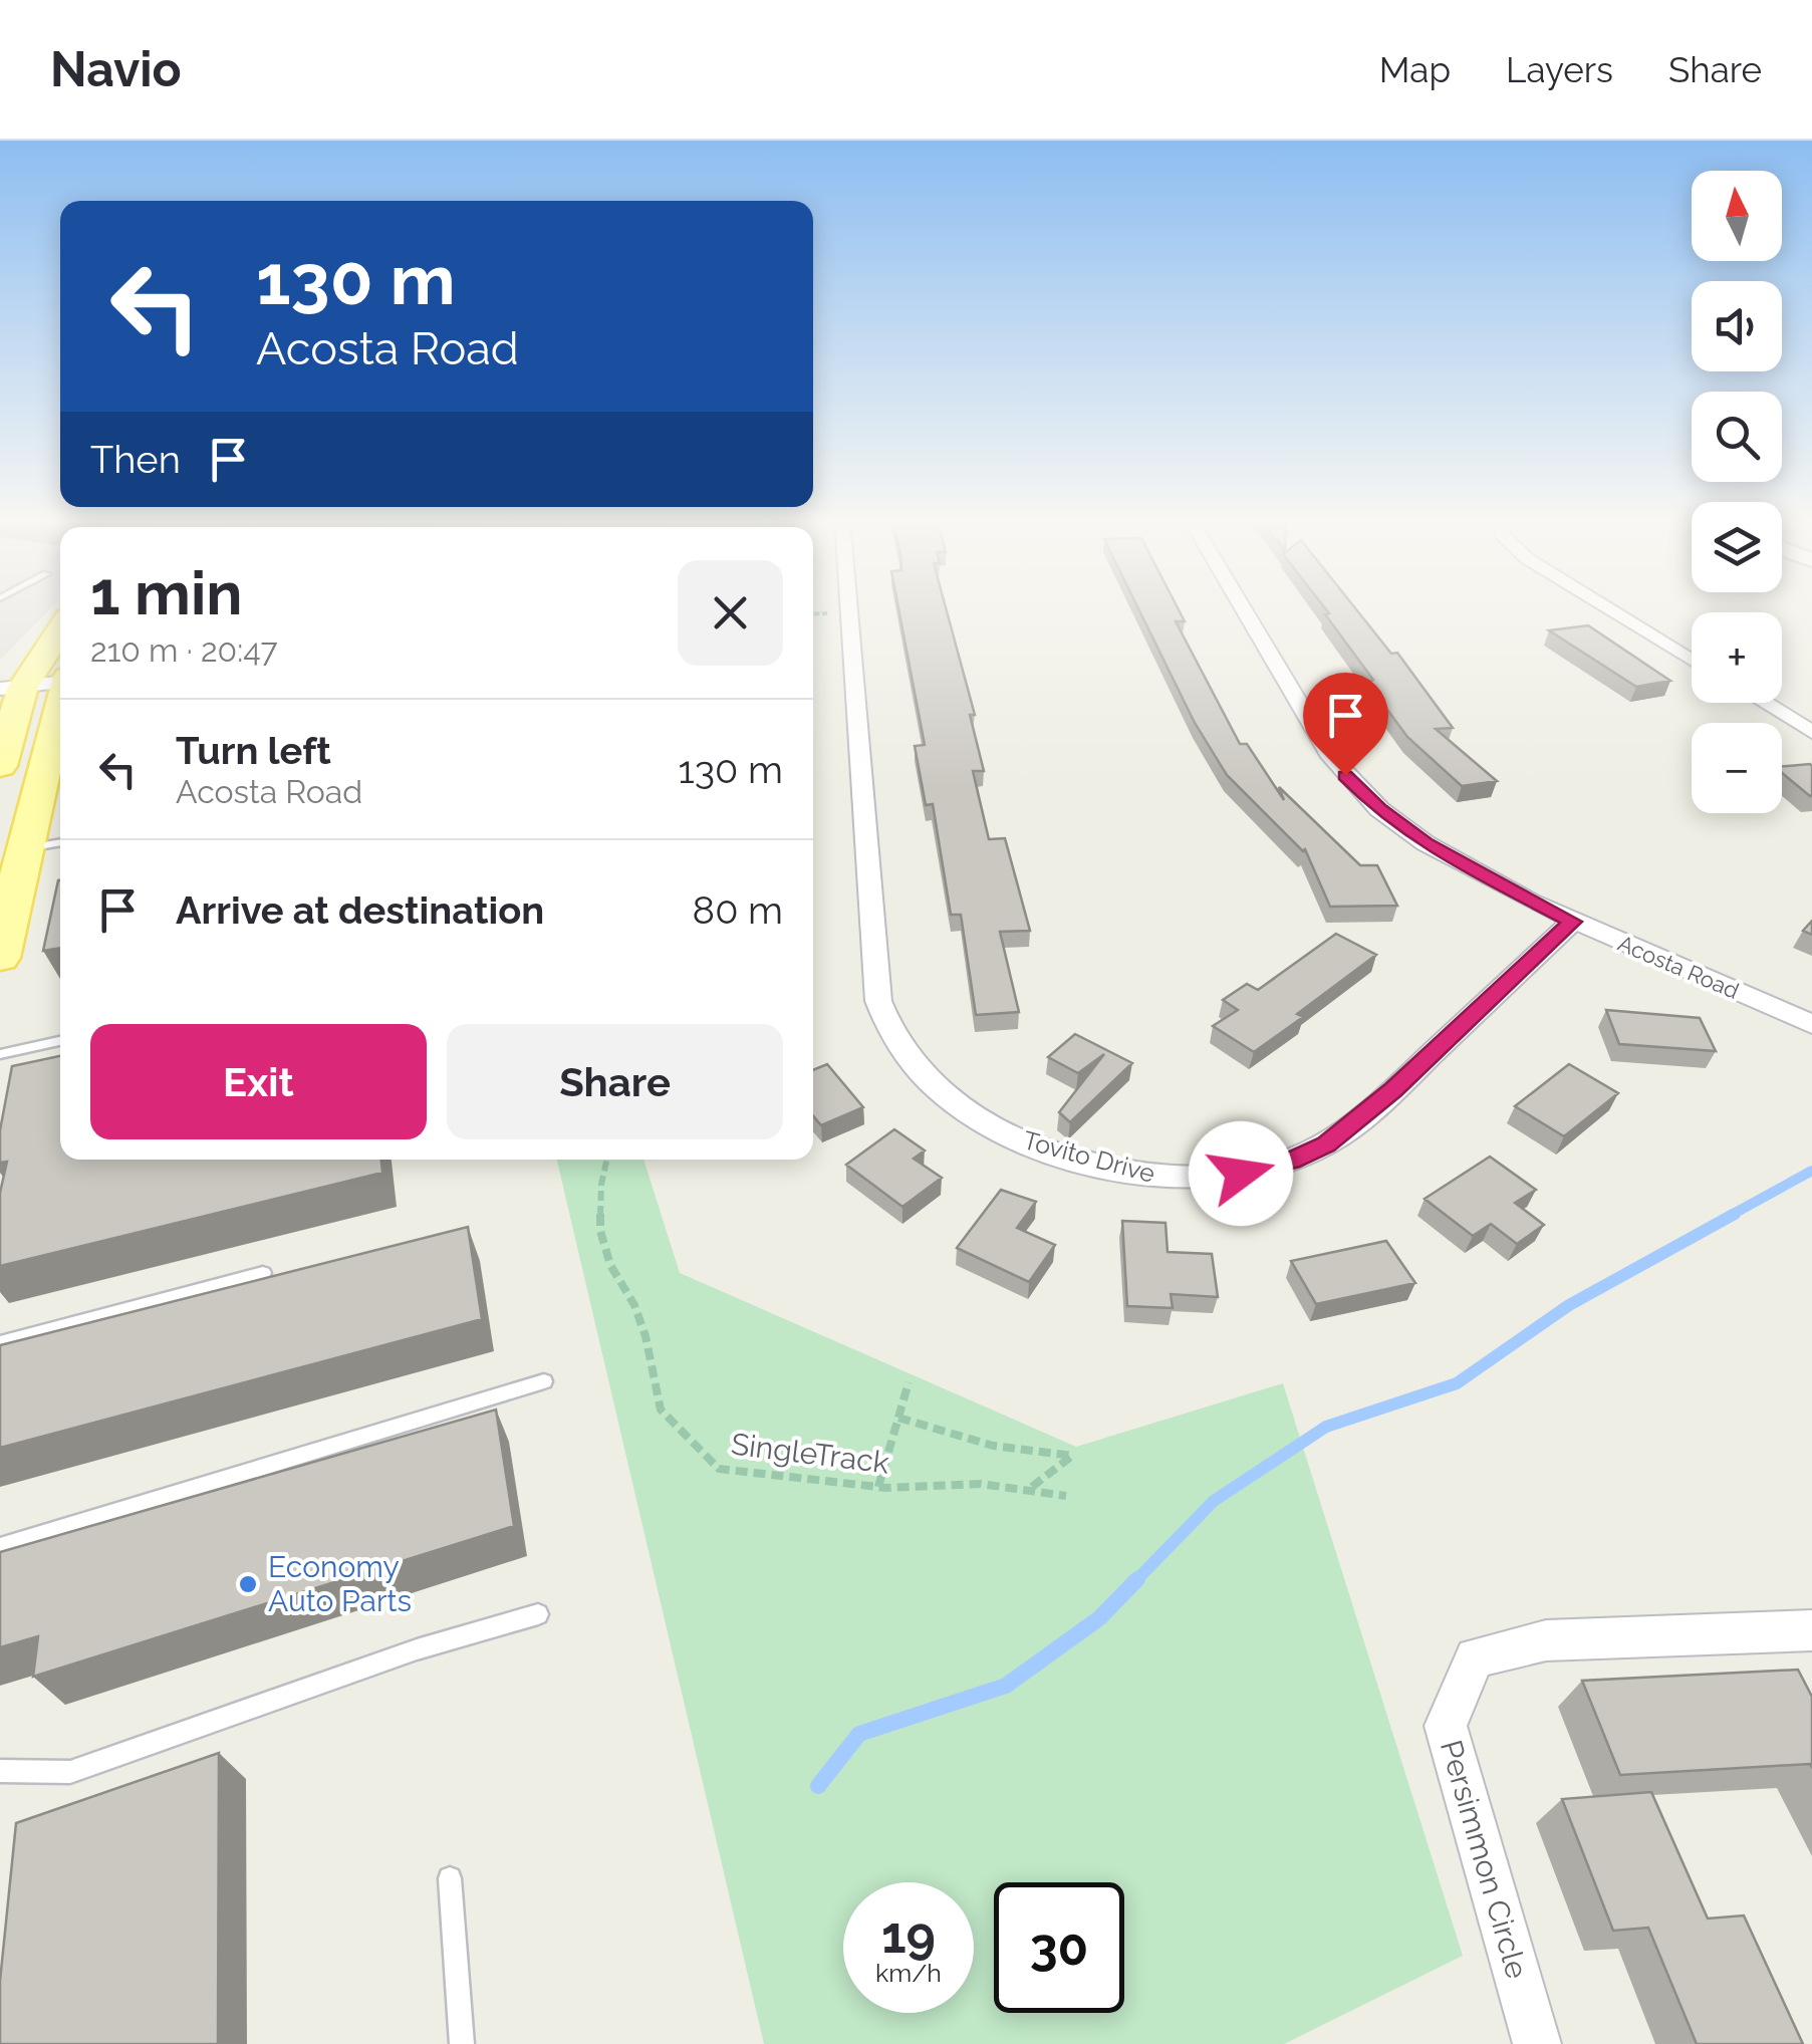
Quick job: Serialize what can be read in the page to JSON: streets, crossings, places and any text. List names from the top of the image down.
{
  "streets": {
    "street": ["Acosta Road", "Tovito Drive", "Persimmon Circle"],
    "path": ["SingleTrack"]
  },
  "crossings": [
    ["Acosta Road", "Tovito Drive"]
  ],
  "places": ["Economy Auto Parts"],
  "north": "top",
  "page": {
    "header": "Navio",
    "nav": ["Map", "Layers", "Share"],
    "map_buttons": ["+", "−"],
    "turn": ["130 m", "Acosta Road"],
    "then": "Then",
    "heading": ["1 min", "210 m · 20:47"],
    "list": [
      {
        "name": "Turn left",
        "note": "Acosta Road",
        "value": "130 m"
      },
      {
        "name": "Arrive at destination",
        "value": "80 m"
      }
    ],
    "buttons": ["Exit", "Share"],
    "speed": "19 km/h",
    "limit": "30"
  }
}
